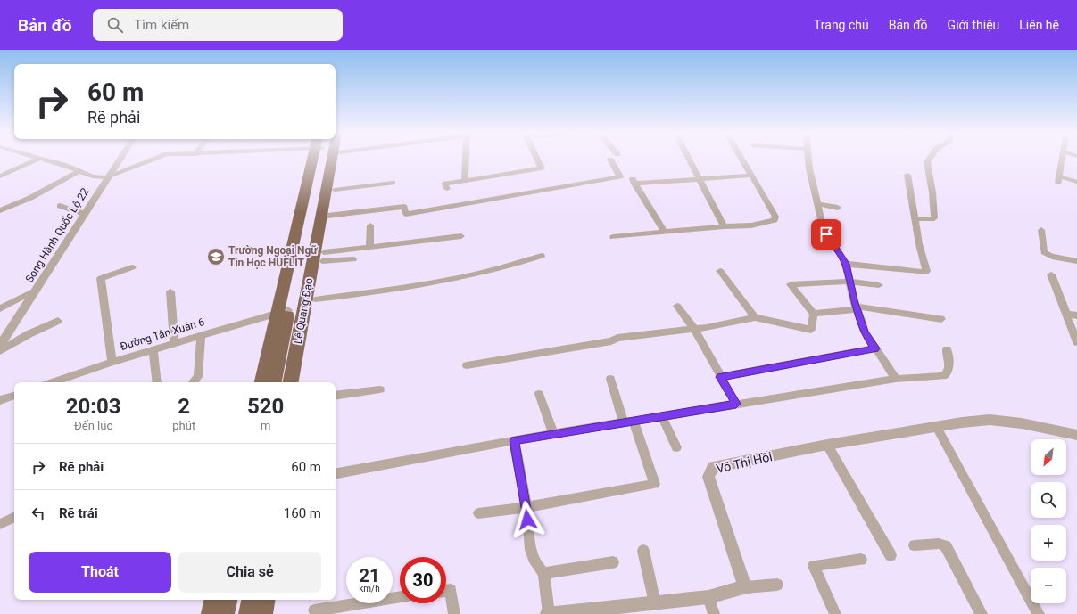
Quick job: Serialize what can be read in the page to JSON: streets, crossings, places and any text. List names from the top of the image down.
{
  "streets": {
    "highway": ["Lê Quang Đạo"],
    "street": ["Song Hành Quốc Lộ 22", "Đường Tân Xuân 6", "Võ Thị Hồi"]
  },
  "crossings": [
    ["Lê Quang Đạo", "Đường Tân Xuân 6"]
  ],
  "places": {
    "school or university": ["Trường Ngoại Ngữ Tin Học HUFLIT"]
  },
  "north": "bottom left",
  "page": {
    "header": "Bản đồ",
    "search": "Tìm kiếm",
    "nav": [
      "Trang chủ",
      "Bản đồ",
      "Giới thiệu",
      "Liên hệ"
    ],
    "turn": ["60 m", "Rẽ phải"],
    "eta": [
      "20:03",
      "Đến lúc",
      "2",
      "phút",
      "520",
      "m"
    ],
    "map_buttons": ["+", "−"],
    "list": [
      {
        "name": "Rẽ phải",
        "value": "60 m"
      },
      {
        "name": "Rẽ trái",
        "value": "160 m"
      }
    ],
    "buttons": ["Thoát", "Chia sẻ"],
    "speed": "21 km/h",
    "limit": "30"
  }
}
